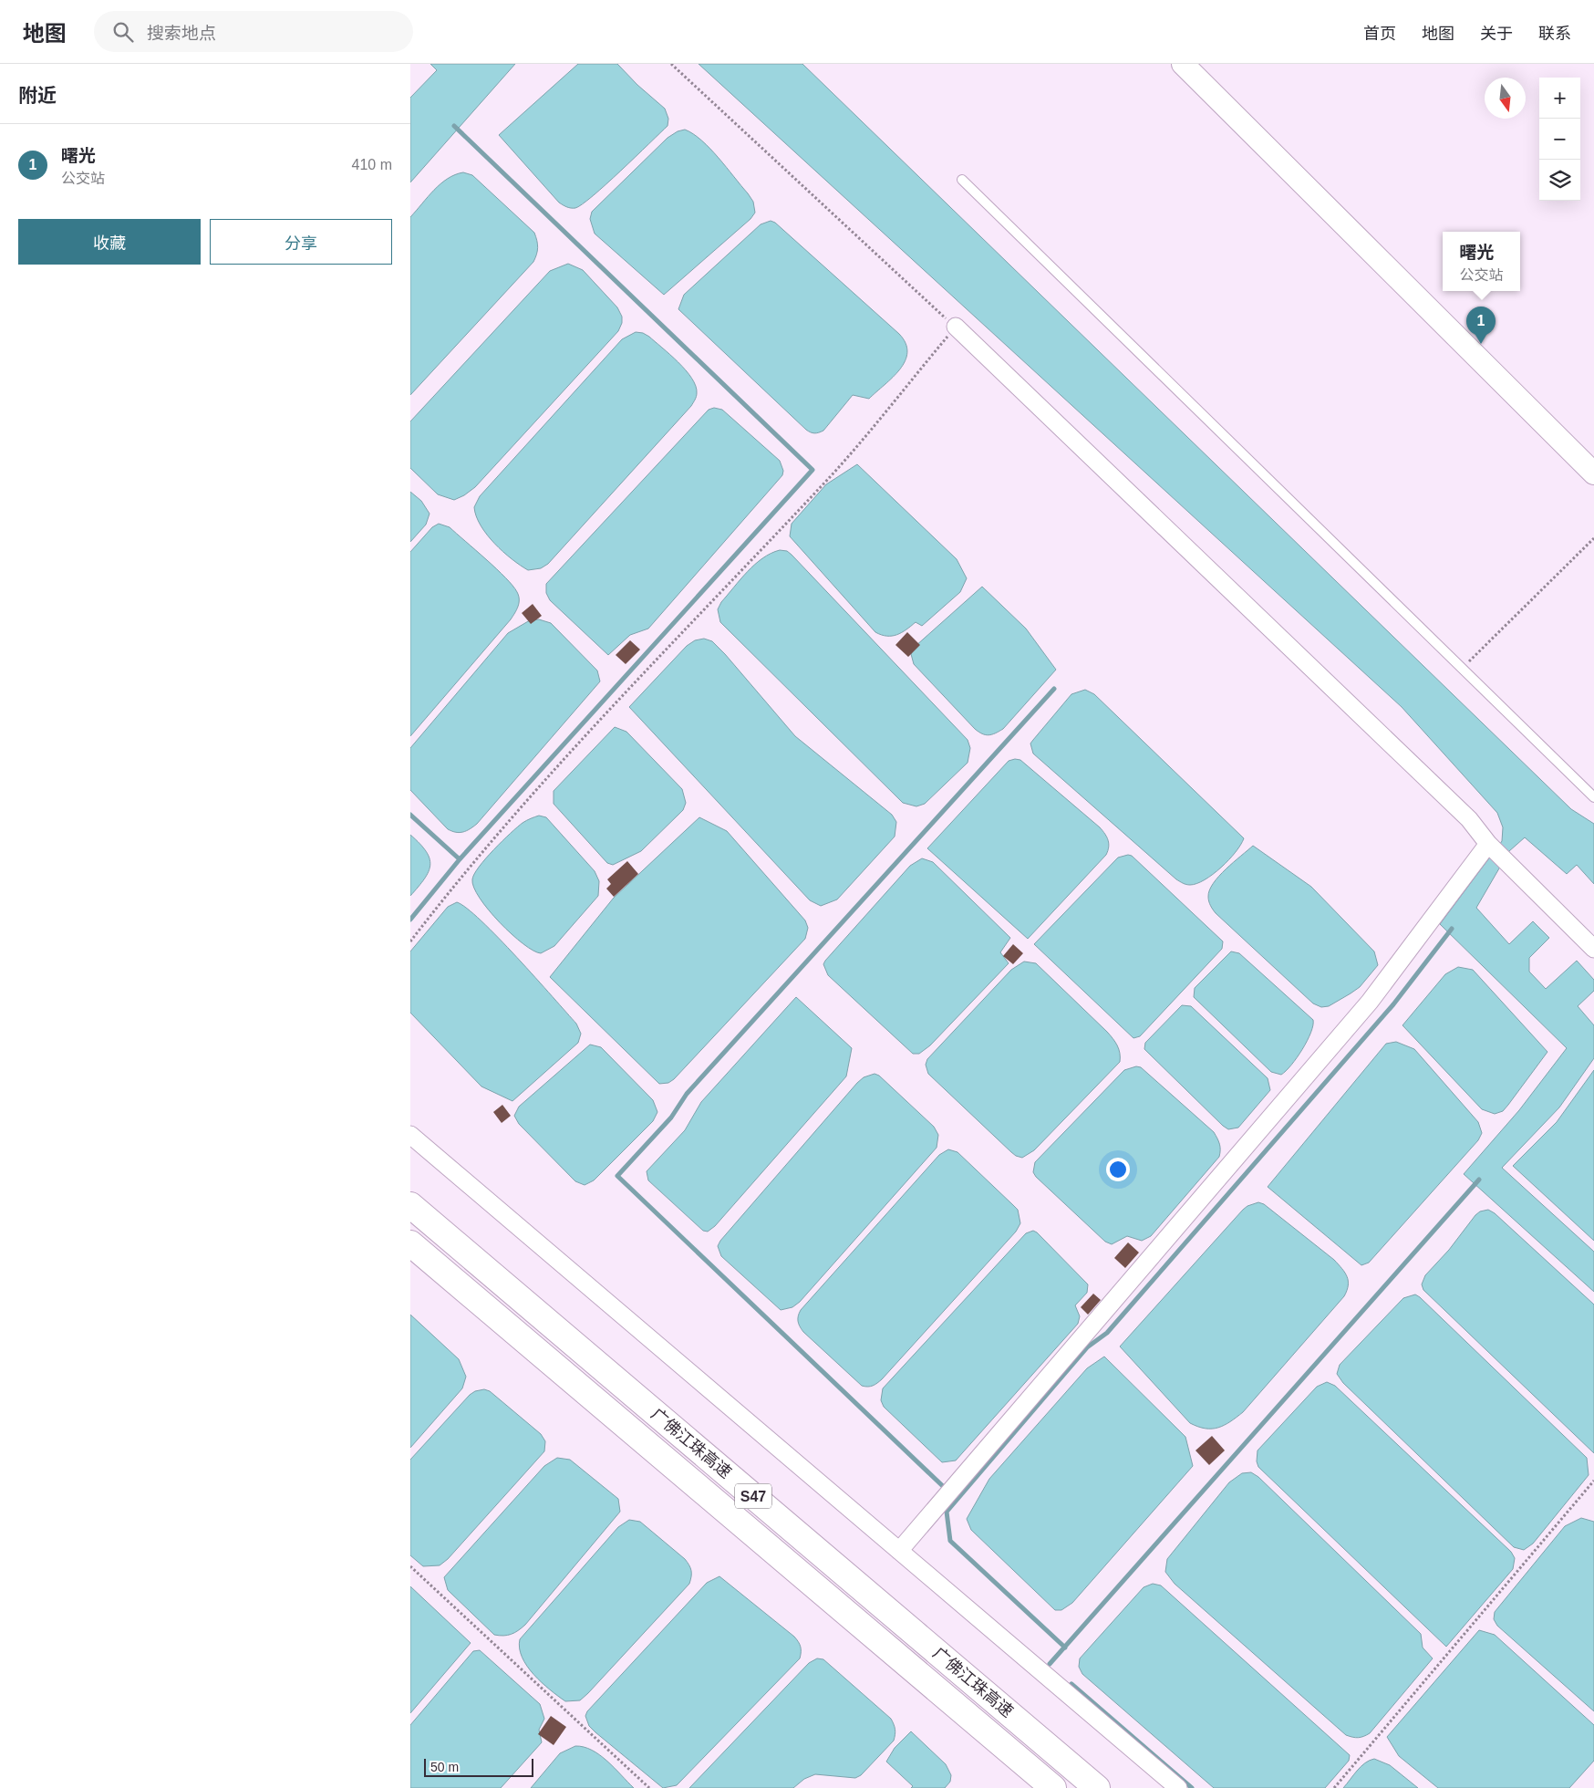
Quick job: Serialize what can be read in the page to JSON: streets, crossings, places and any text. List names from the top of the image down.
{
  "streets": {
    "highway": ["广佛江珠高速", "S47"]
  },
  "scale_bar": "50 m",
  "north": "bottom",
  "page": {
    "header": "地图",
    "search": "搜索地点",
    "nav": [
      "首页",
      "地图",
      "关于",
      "联系"
    ],
    "heading": "附近",
    "map_buttons": ["+", "−"],
    "list": [
      {
        "mark": "1",
        "name": "曙光",
        "note": "公交站",
        "value": "410 m"
      }
    ],
    "buttons": ["收藏", "分享"],
    "popup": ["曙光", "公交站"],
    "pins": "1",
    "scale": "50 m"
  }
}
